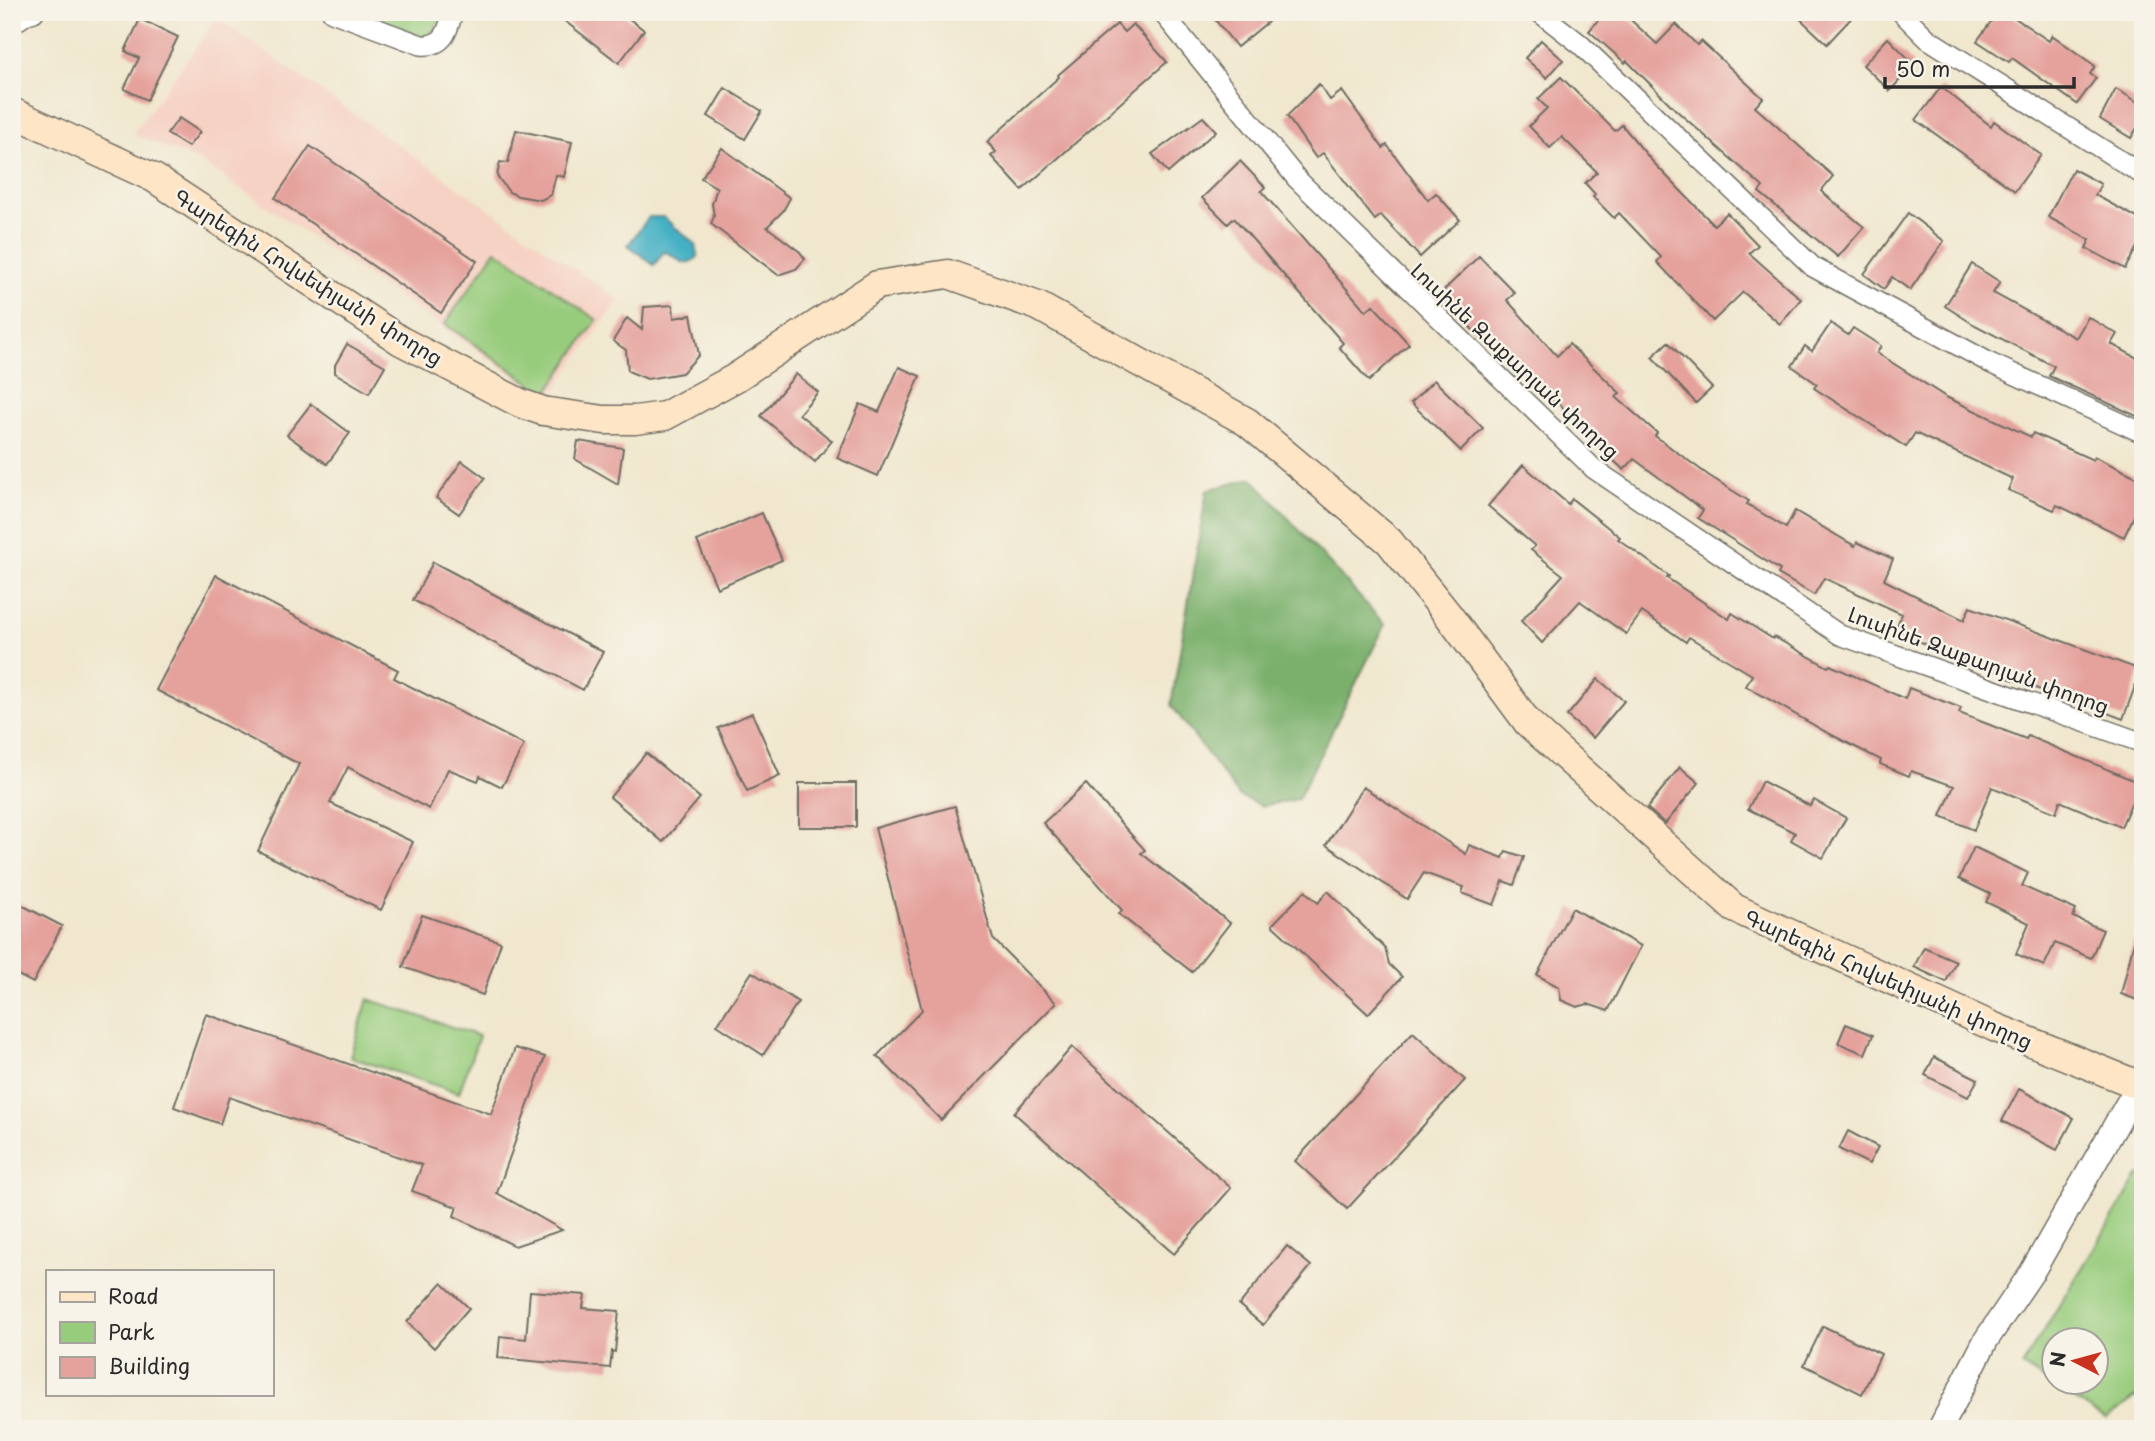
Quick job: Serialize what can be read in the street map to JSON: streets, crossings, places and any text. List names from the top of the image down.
{
  "streets": {
    "main road": ["Գարեգին Հովսեփյանի փողոց"],
    "street": ["Լուսինե Զաքարյան փողոց"]
  },
  "legend": ["Road", "Park", "Building"],
  "scale_bar": "50 m",
  "north": "left"
}
